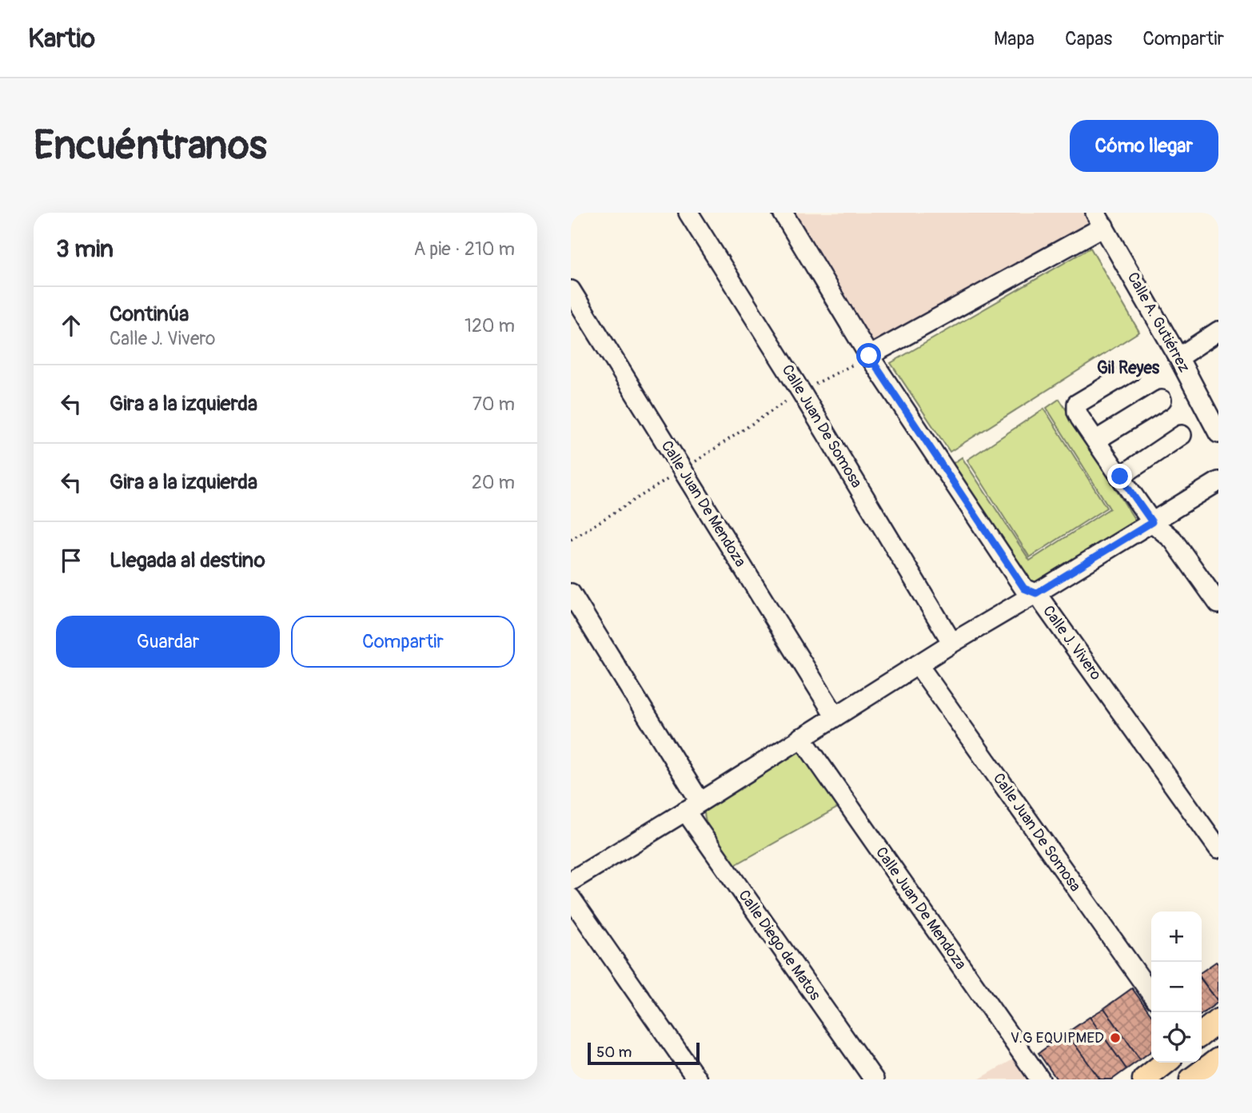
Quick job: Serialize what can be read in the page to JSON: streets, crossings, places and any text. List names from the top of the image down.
{
  "streets": {
    "street": [
      "Calle A. Gutiérrez",
      "Calle Juan De Somosa",
      "Calle Juan De Mendoza",
      "Calle J. Vivero",
      "Calle Diego de Matos"
    ]
  },
  "districts": ["Gil Reyes"],
  "places": ["V.G EQUIPMED"],
  "scale_bar": "50 m",
  "page": {
    "header": "Kartio",
    "nav": ["Mapa", "Capas", "Compartir"],
    "buttons": [
      "Cómo llegar",
      ["Guardar", "Compartir"]
    ],
    "title": "Encuéntranos",
    "heading": ["3 min", "A pie · 210 m"],
    "list": [
      ["Continúa", "Calle J. Vivero", "120 m"],
      ["Gira a la izquierda", "70 m"],
      ["Gira a la izquierda", "20 m"],
      "Llegada al destino"
    ],
    "map_buttons": ["+", "−"],
    "scale": "50 m"
  }
}
